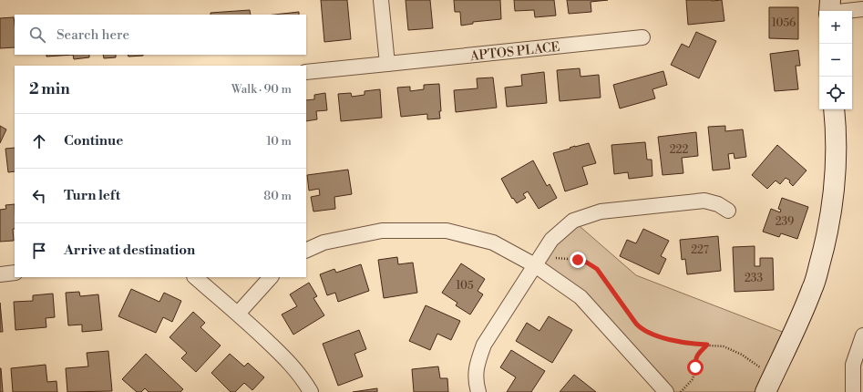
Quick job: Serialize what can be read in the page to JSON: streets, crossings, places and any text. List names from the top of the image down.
{
  "streets": {
    "street": ["APTOS PLACE"]
  },
  "house_numbers": [
    "1056",
    "222",
    "239",
    "227",
    "233",
    "105"
  ],
  "page": {
    "map_buttons": ["+", "−"],
    "search": "Search here",
    "heading": ["2 min", "Walk · 90 m"],
    "list": [
      ["Continue", "10 m"],
      ["Turn left", "80 m"],
      "Arrive at destination"
    ]
  }
}
